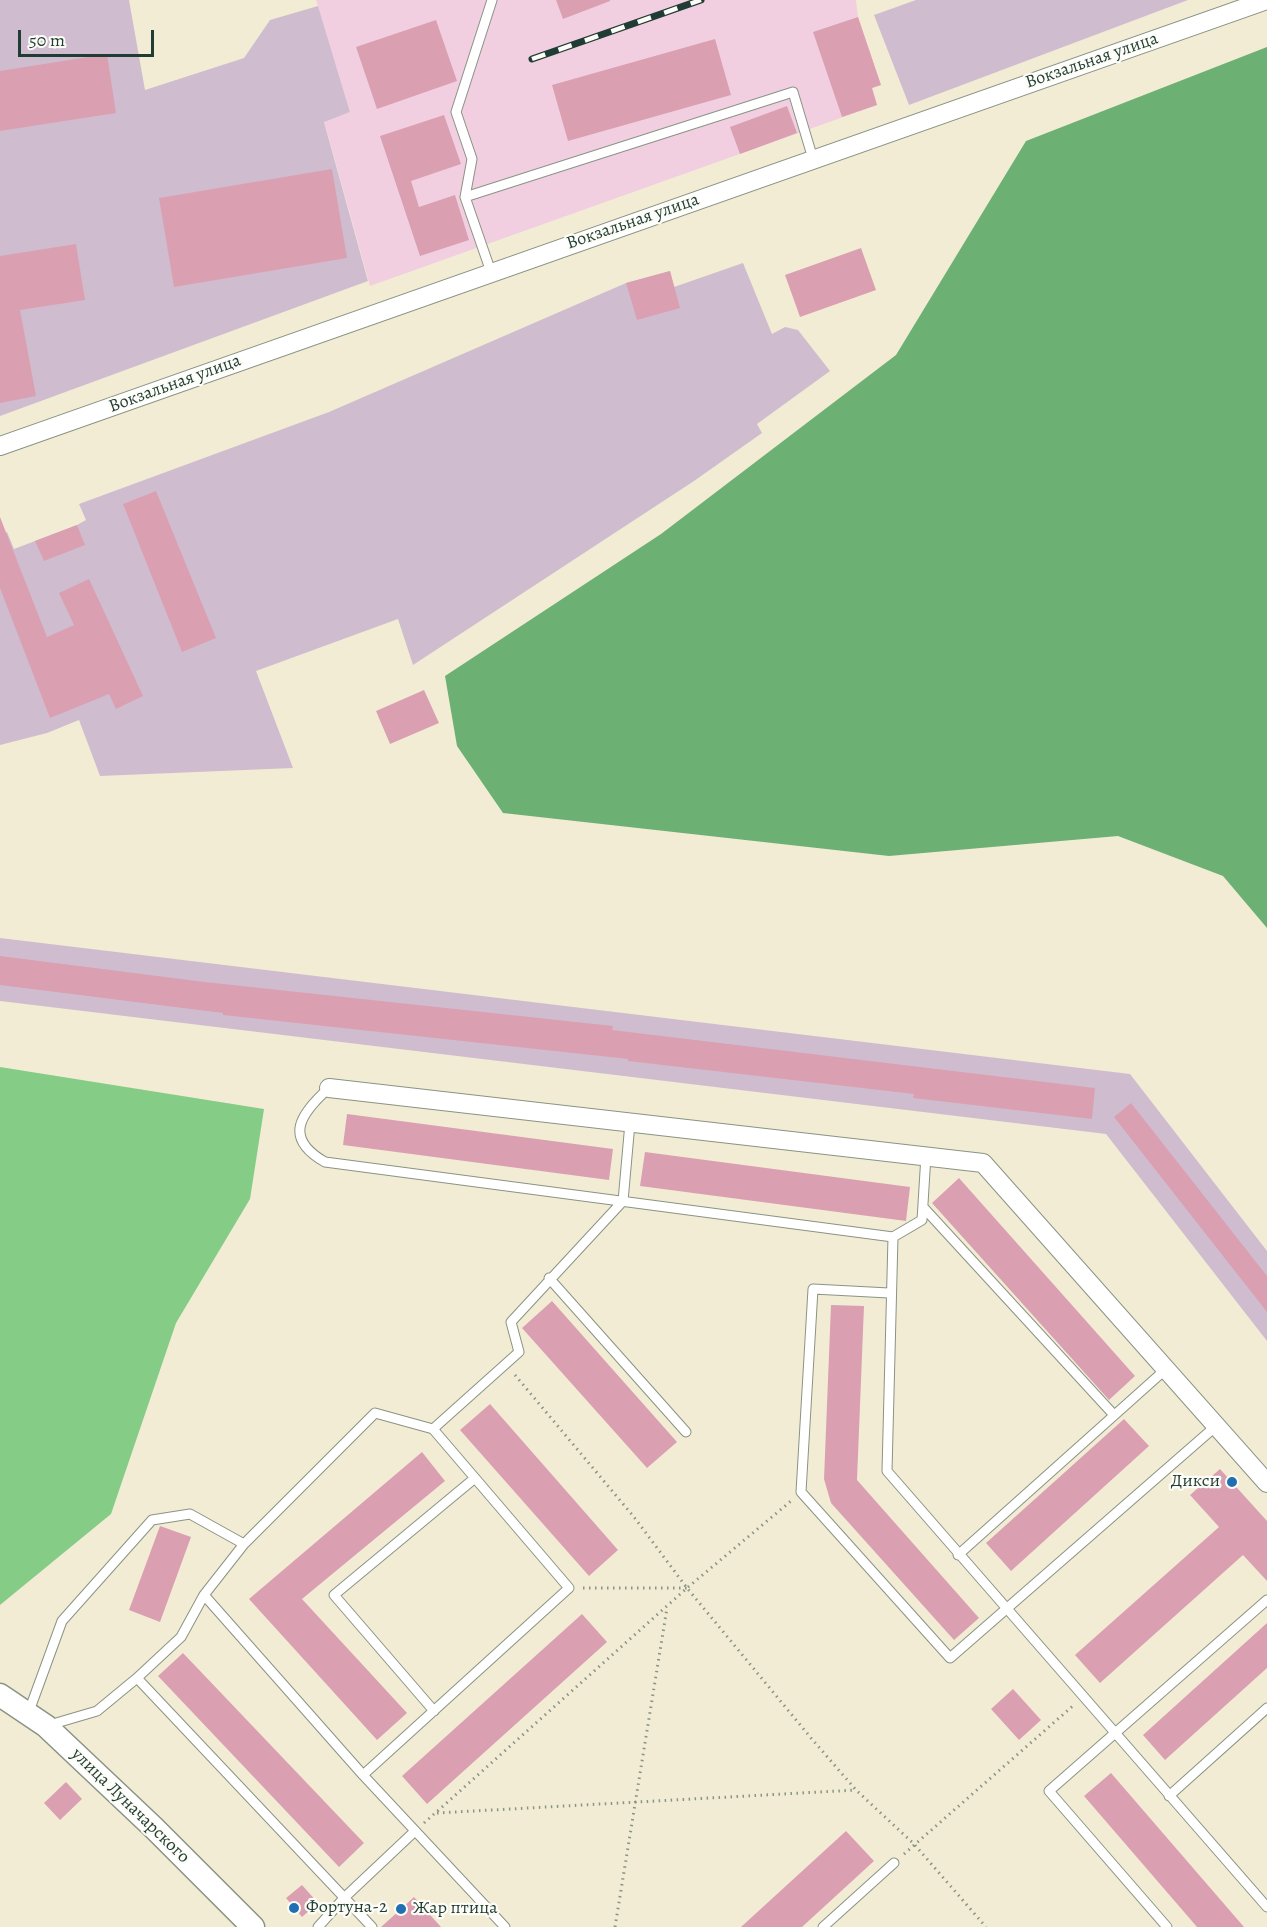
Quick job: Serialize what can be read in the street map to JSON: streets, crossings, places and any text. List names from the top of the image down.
{
  "streets": {
    "street": ["Вокзальная улица", "улица Луначарского"]
  },
  "places": ["Дикси", "Фортуна-2", "Жар птица"],
  "scale_bar": "50 m"
}
